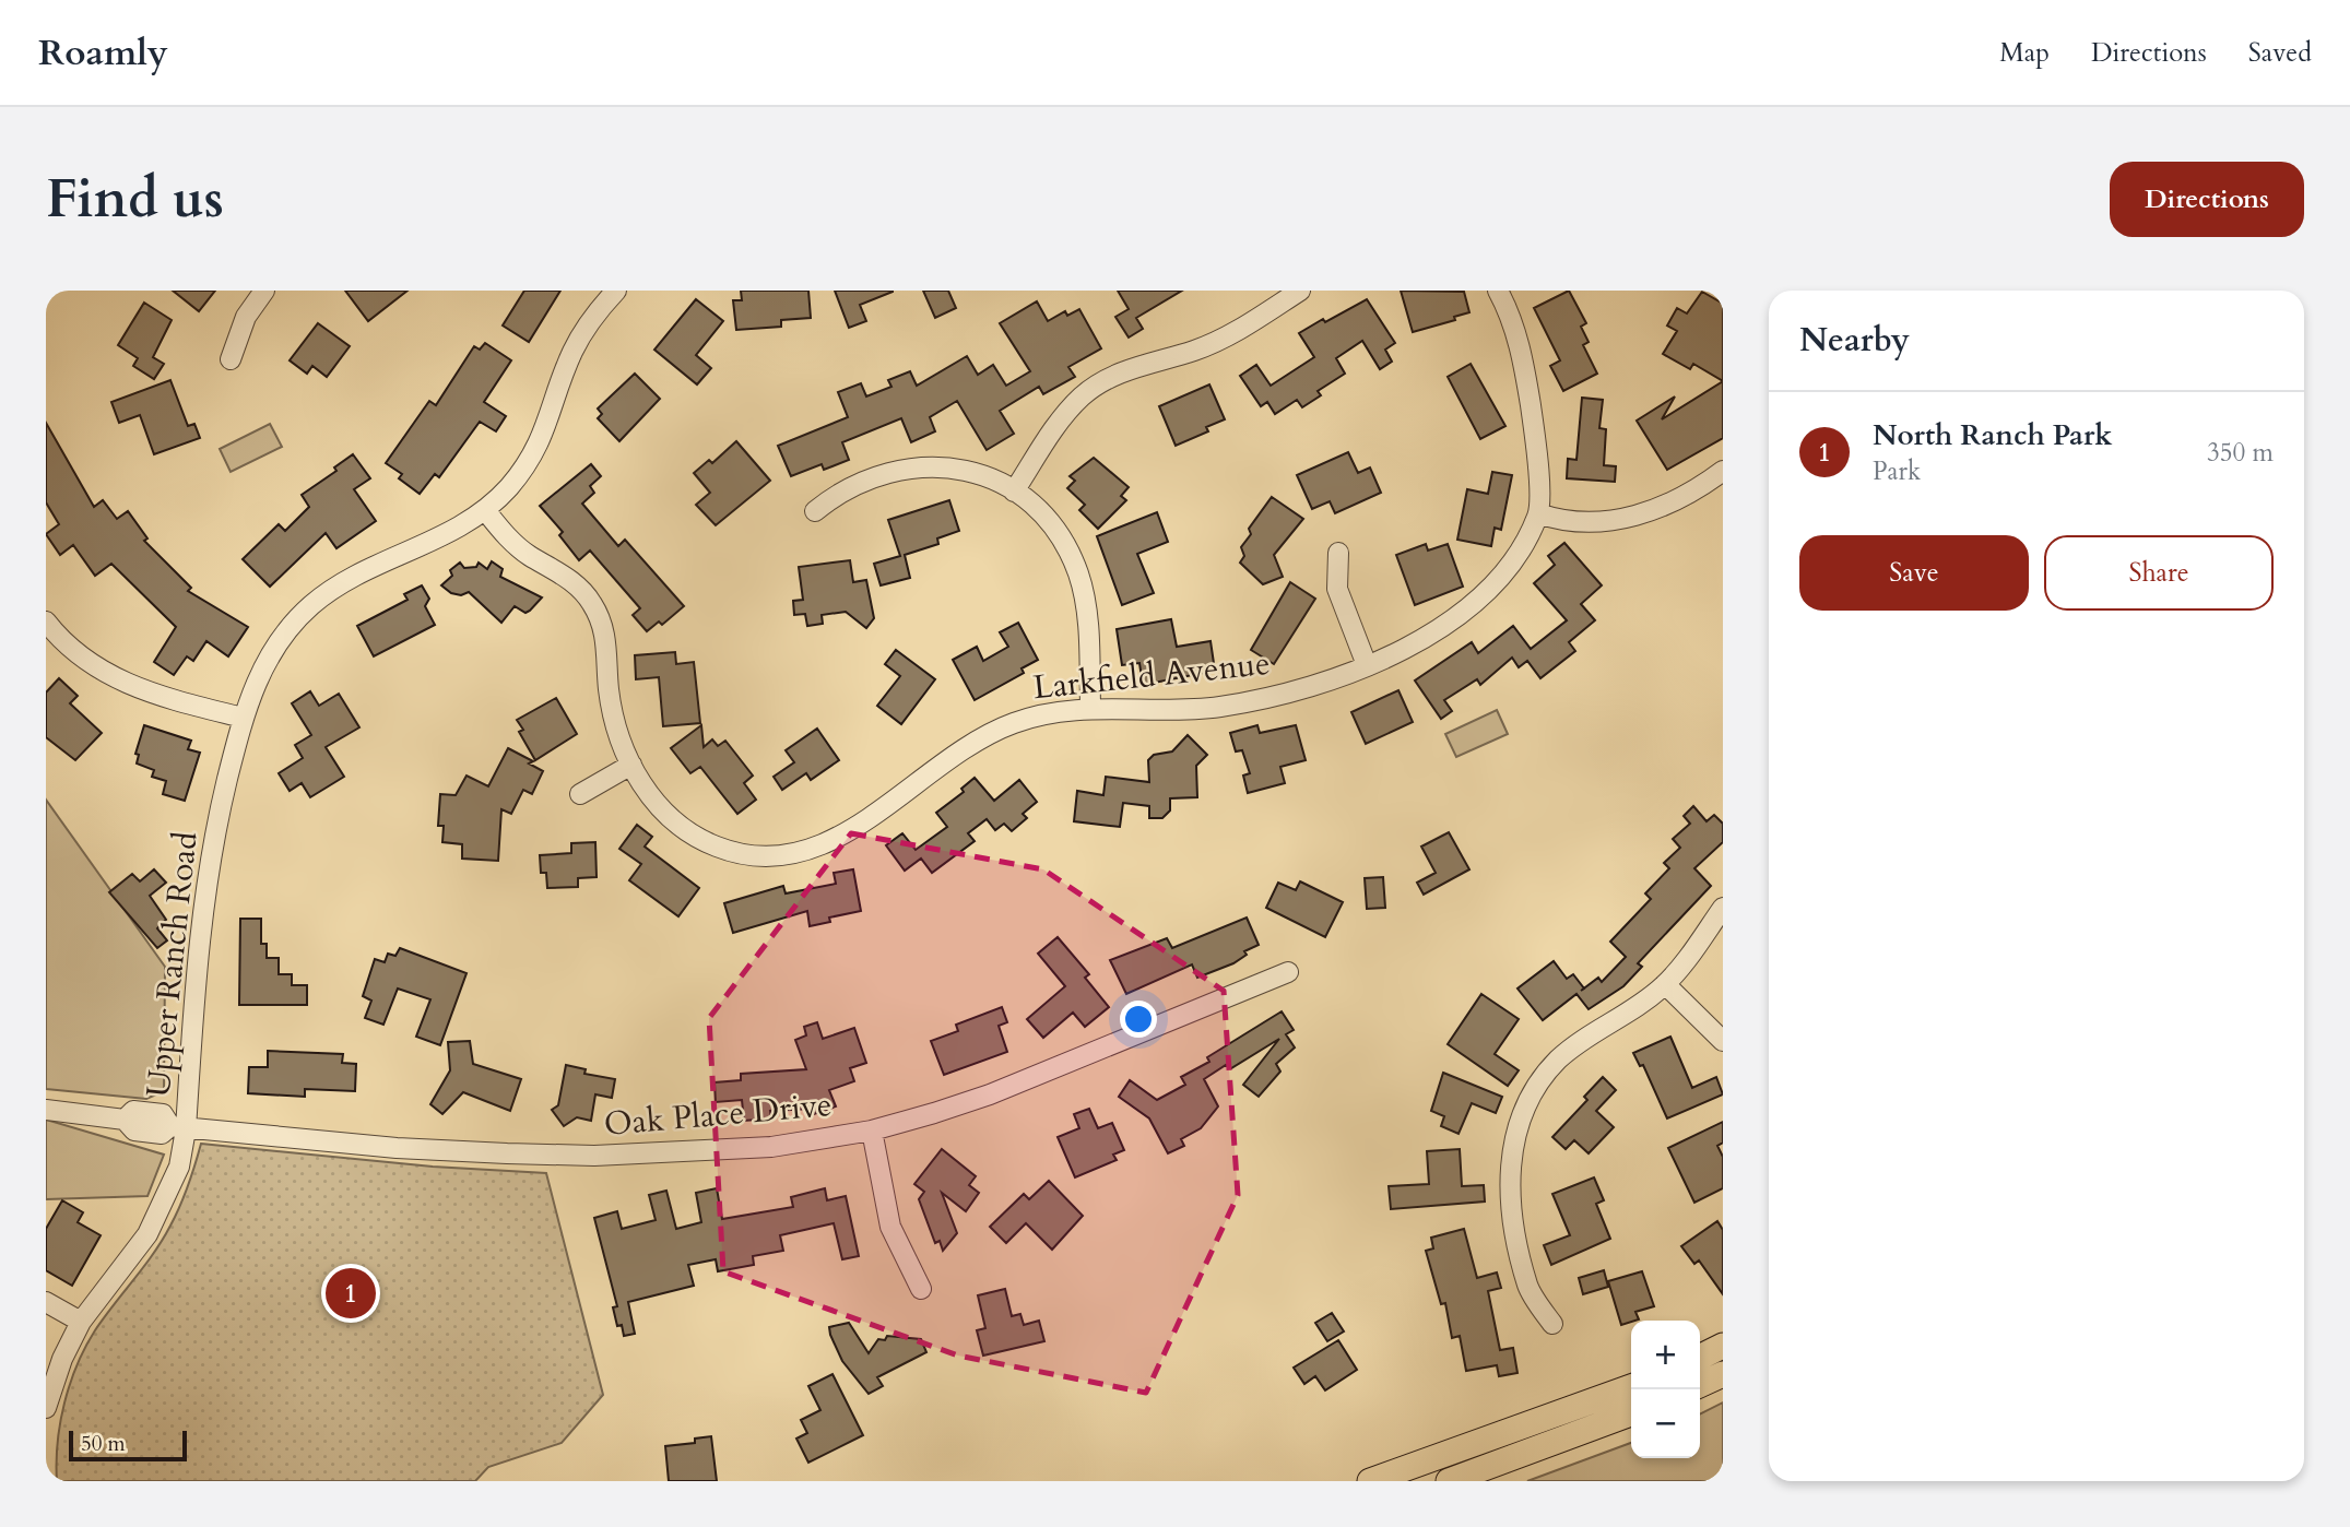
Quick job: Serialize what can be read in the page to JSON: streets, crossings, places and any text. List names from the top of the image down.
{
  "streets": {
    "street": ["Larkfield Avenue", "Upper Ranch Road", "Oak Place Drive"]
  },
  "crossings": [
    ["Larkfield Avenue", "Upper Ranch Road"],
    ["Upper Ranch Road", "Oak Place Drive"]
  ],
  "scale_bar": "50 m",
  "page": {
    "header": "Roamly",
    "nav": ["Map", "Directions", "Saved"],
    "buttons": [
      "Directions",
      ["Save", "Share"]
    ],
    "title": "Find us",
    "heading": "Nearby",
    "list": [
      {
        "mark": "1",
        "name": "North Ranch Park",
        "note": "Park",
        "value": "350 m"
      }
    ],
    "pins": "1",
    "map_buttons": ["+", "−"],
    "scale": "50 m"
  }
}
